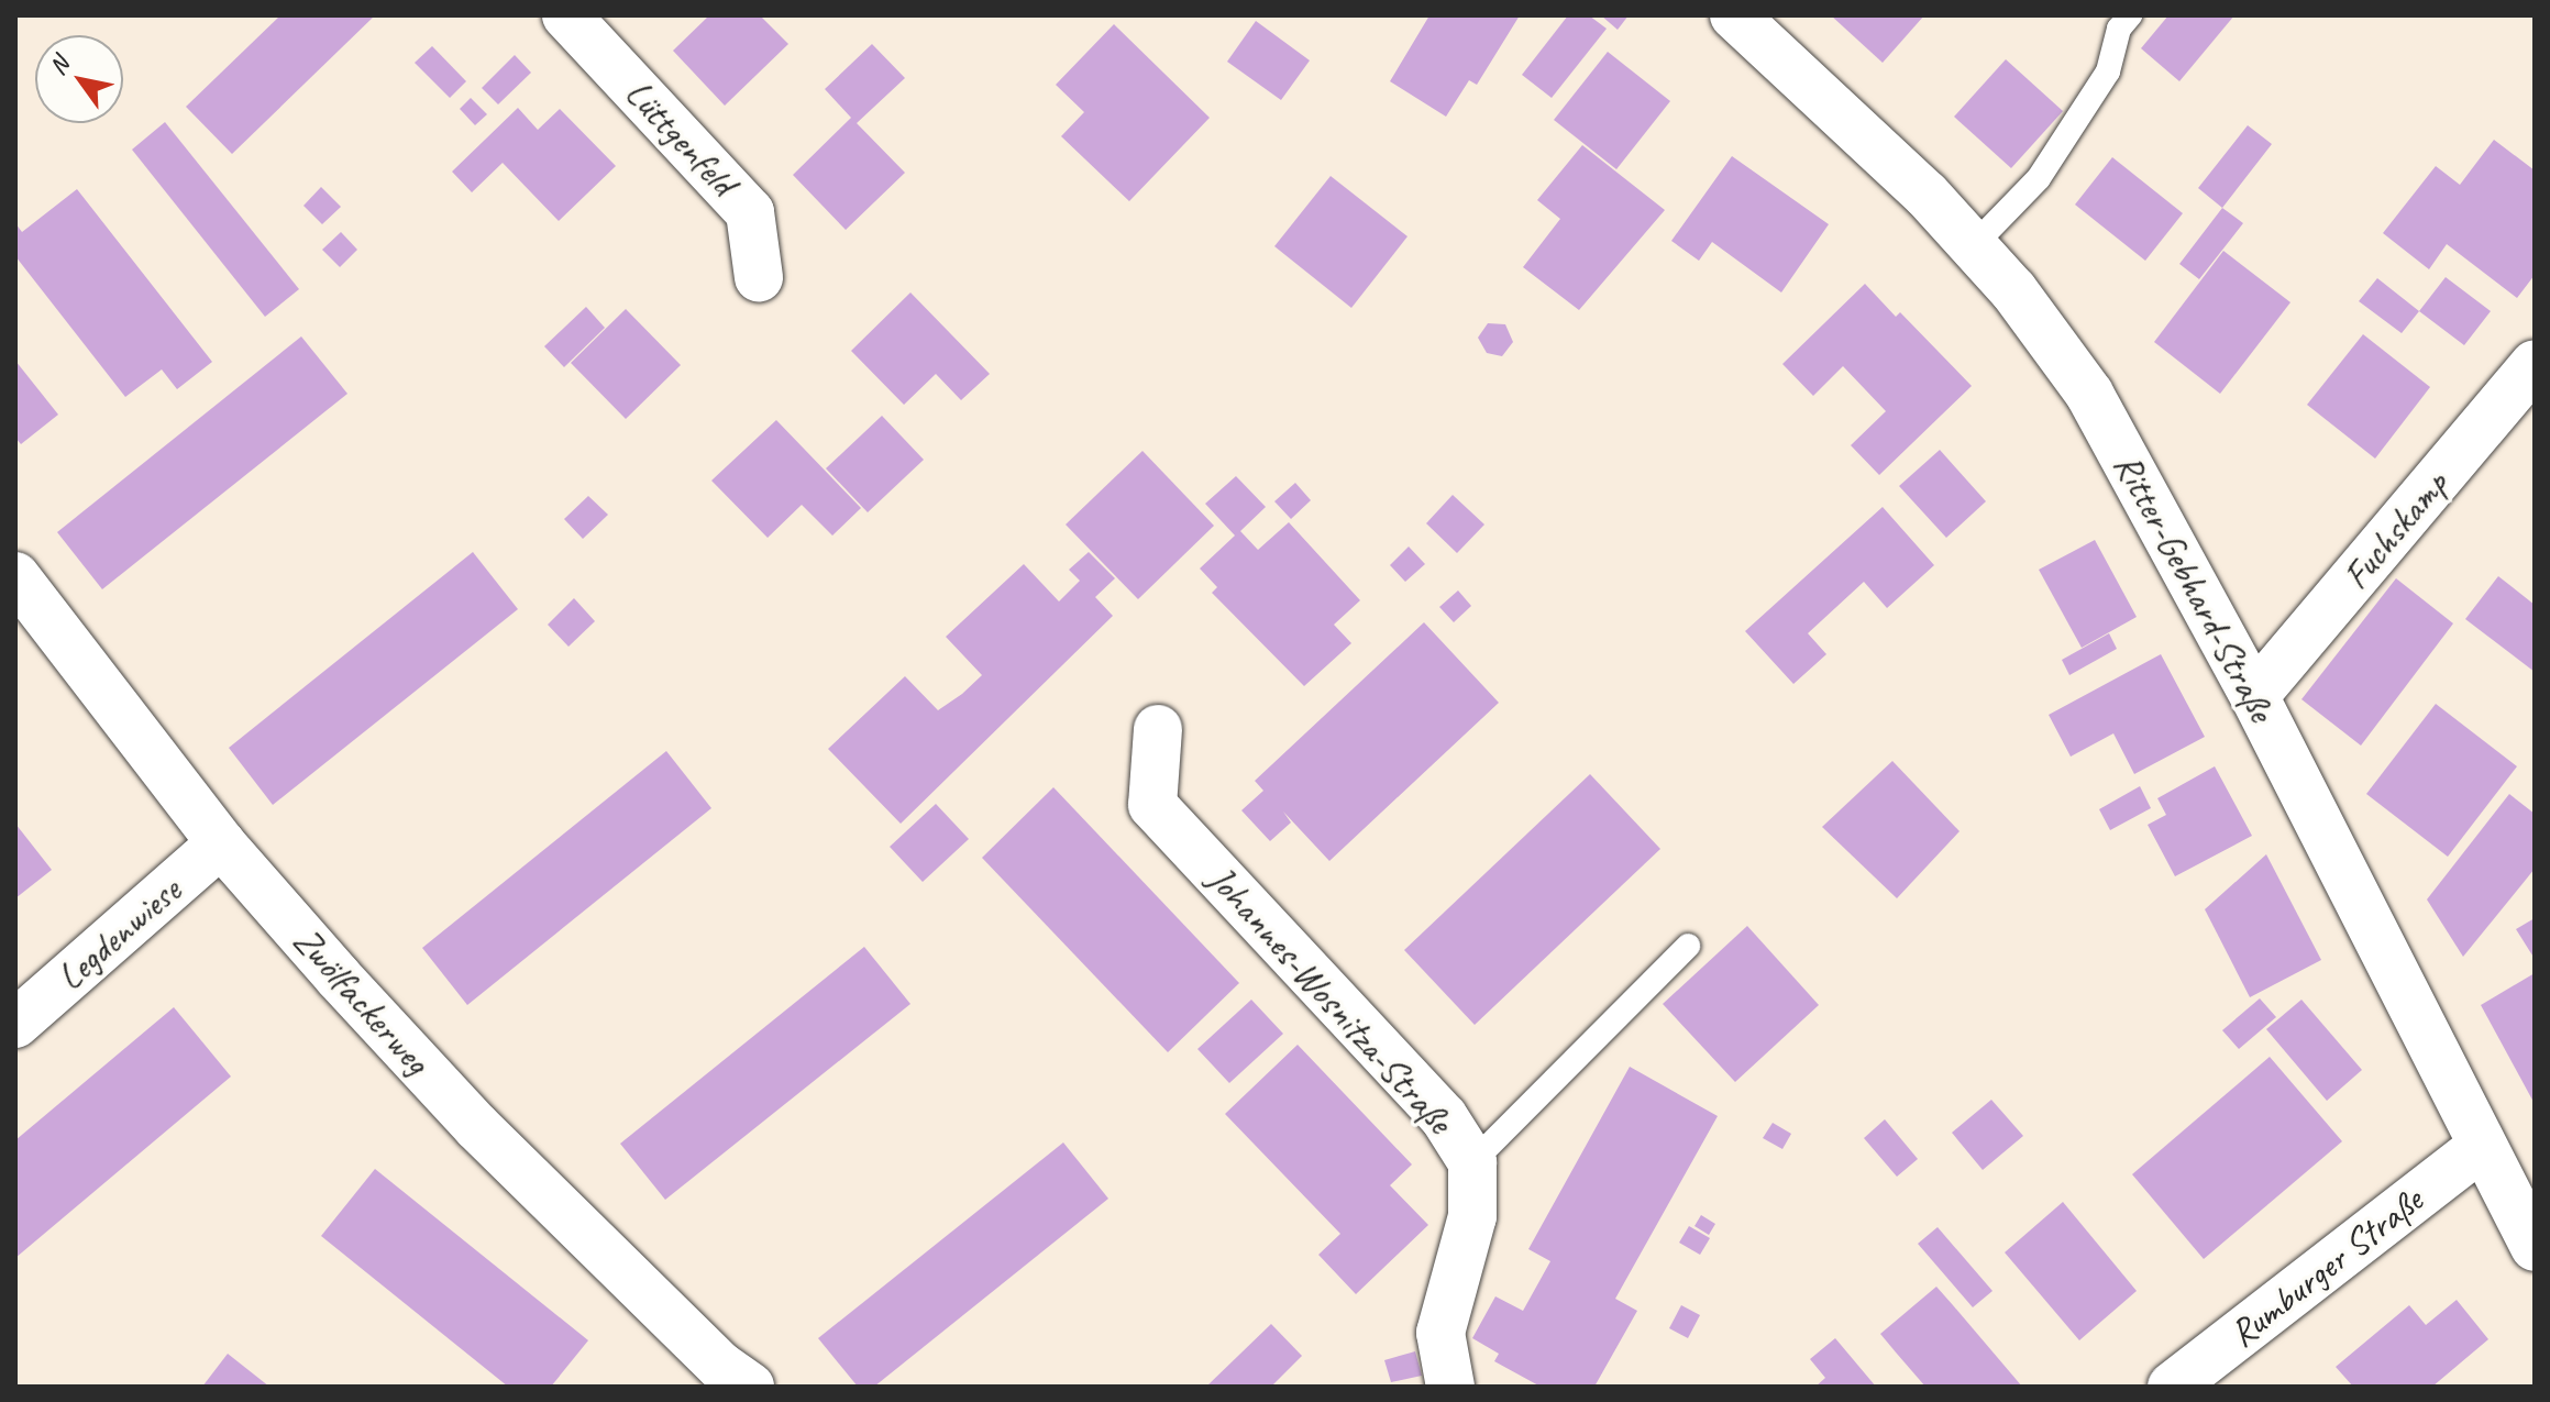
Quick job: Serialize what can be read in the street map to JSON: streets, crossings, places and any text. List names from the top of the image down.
{
  "streets": {
    "street": [
      "Lüttgenfeld",
      "Fuchskamp",
      "Ritter-Gebhard-Straße",
      "Legdenwiese",
      "Johannes-Wosnitza-Straße",
      "Zwölfackerweg",
      "Rumburger Straße"
    ]
  },
  "crossings": [
    ["Fuchskamp", "Ritter-Gebhard-Straße"],
    ["Ritter-Gebhard-Straße", "Rumburger Straße"],
    ["Legdenwiese", "Zwölfackerweg"]
  ],
  "north": "top left"
}
